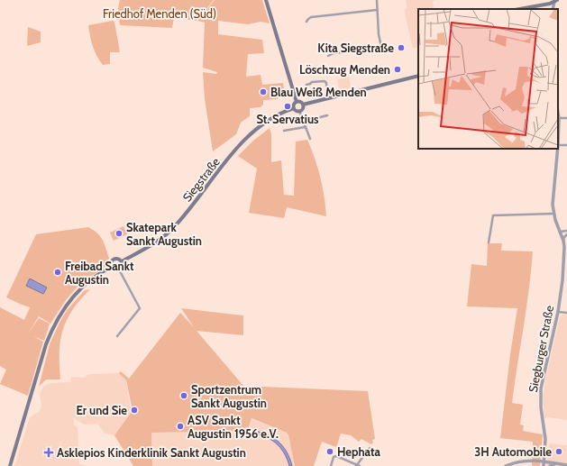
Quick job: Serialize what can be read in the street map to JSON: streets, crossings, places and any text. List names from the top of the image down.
{
  "streets": {
    "main road": ["Siegstraße"],
    "street": ["Siegburger Straße"]
  },
  "parks": ["Friedhof Menden (Süd)"],
  "places": {
    "other": [
      "Kita Siegstraße",
      "Löschzug Menden",
      "Blau Weiß Menden",
      "St. Servatius",
      "Skatepark Sankt Augustin",
      "Freibad Sankt Augustin",
      "Sportzentrum Sankt Augustin",
      "Er und Sie",
      "ASV Sankt Augustin 1956 e.V.",
      "Hephata",
      "3H Automobile"
    ],
    "health": ["Asklepios Kinderklinik Sankt Augustin"]
  }
}
